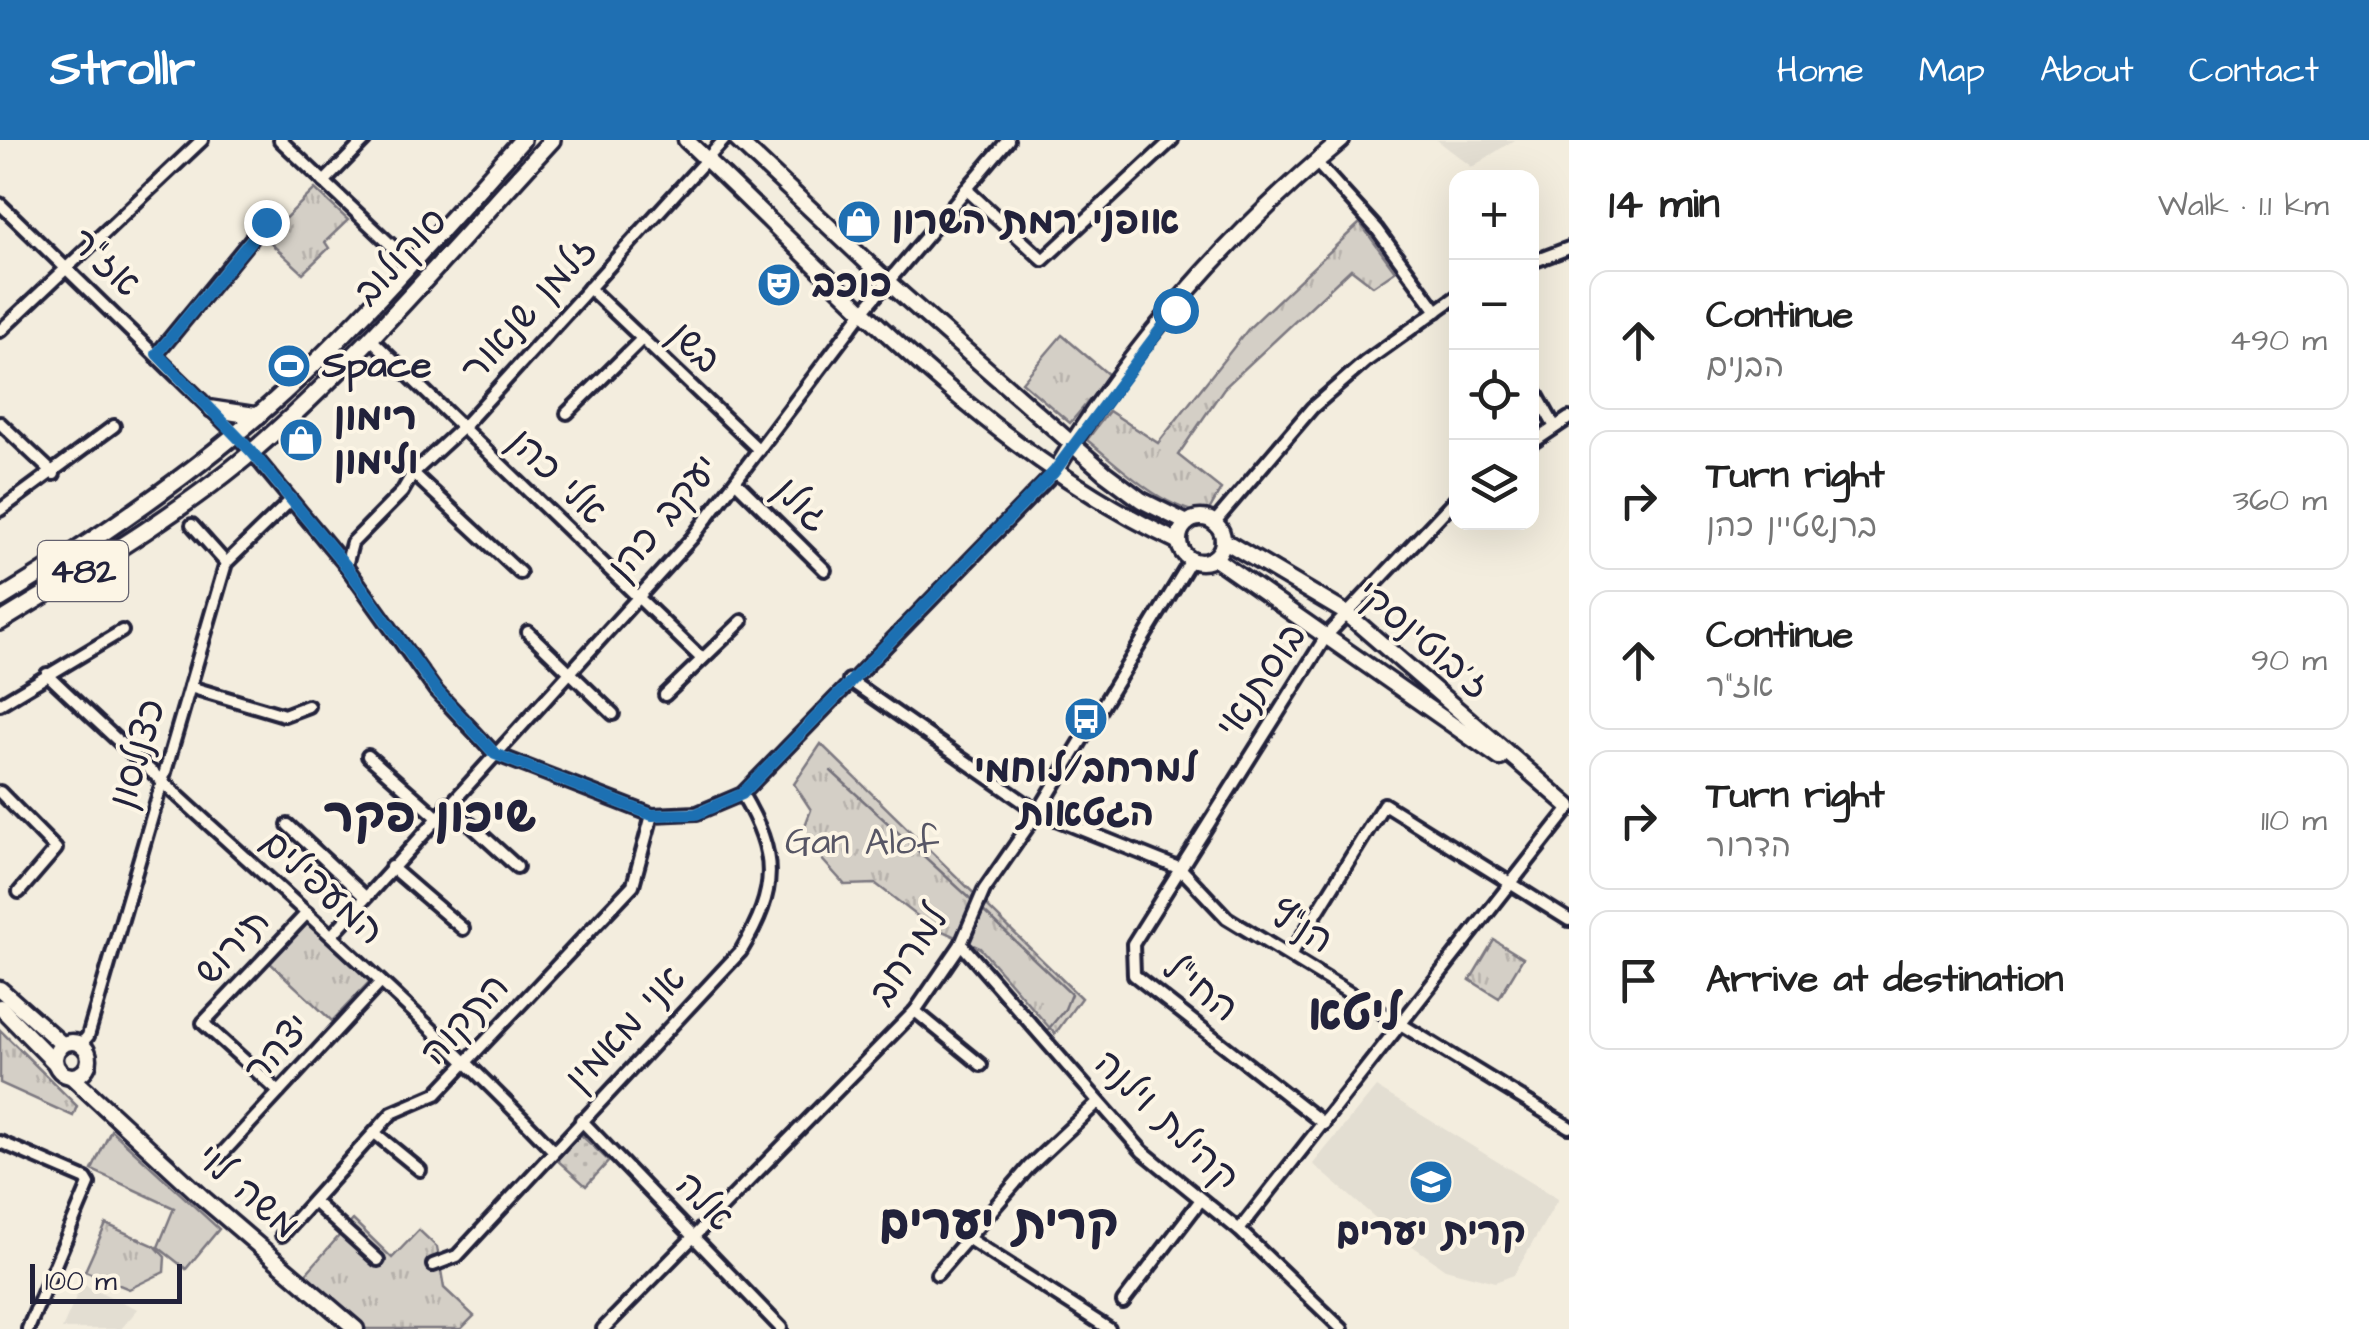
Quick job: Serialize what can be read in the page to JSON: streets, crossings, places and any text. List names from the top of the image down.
{
  "streets": {
    "main road": ["סוקולוב", "482"],
    "street": [
      "אז\"ר",
      "זלמן שנאור",
      "בשן",
      "אלי כהן",
      "גולן",
      "יעקב כהן",
      "ז'בוטינסקי",
      "בוסתנאי",
      "כצנלסון",
      "המעפילים",
      "הנ\"ץ",
      "תירוש",
      "למרחב",
      "החי\"ל",
      "התקוה",
      "אני מאמין",
      "יצהר",
      "קהילת וילנה",
      "משה לוי",
      "אלה"
    ]
  },
  "crossings": [
    ["סוקולוב", "אז\"ר"],
    ["סוקולוב", "אלי כהן"],
    ["אז\"ר", "זלמן שנאור"],
    ["אז\"ר", "יעקב כהן"],
    ["אז\"ר", "כצנלסון"],
    ["זלמן שנאור", "בשן"],
    ["זלמן שנאור", "אלי כהן"],
    ["בשן", "יעקב כהן"],
    ["אלי כהן", "יעקב כהן"],
    ["גולן", "יעקב כהן"],
    ["יעקב כהן", "המעפילים"],
    ["ז'בוטינסקי", "בוסתנאי"],
    ["ז'בוטינסקי", "למרחב"],
    ["בוסתנאי", "הנ\"ץ"],
    ["בוסתנאי", "החי\"ל"],
    ["כצנלסון", "המעפילים"],
    ["כצנלסון", "משה לוי"],
    ["המעפילים", "תירוש"],
    ["המעפילים", "התקוה"],
    ["המעפילים", "אני מאמין"],
    ["המעפילים", "יצהר"],
    ["הנ\"ץ", "החי\"ל"],
    ["תירוש", "יצהר"],
    ["למרחב", "קהילת וילנה"],
    ["למרחב", "אלה"],
    ["אני מאמין", "אלה"]
  ],
  "districts": ["שיכון פקר", "ליטא", "קרית יערים"],
  "parks": ["Gan Alof"],
  "places": {
    "shop": ["אופני רמת השרון", "רימון ולימון"],
    "theatre": ["כוכב"],
    "sports": ["Space"],
    "bus stop": ["למרחב/לוחמי הגטאות"],
    "school or university": ["קרית יערים"]
  },
  "scale_bar": "100 m",
  "page": {
    "header": "Strollr",
    "nav": [
      "Home",
      "Map",
      "About",
      "Contact"
    ],
    "heading": ["14 min", "Walk · 1.1 km"],
    "map_buttons": ["+", "−"],
    "list": [
      ["Continue", "הבנים", "490 m"],
      ["Turn right", "ברנשטיין כהן", "360 m"],
      ["Continue", "אז\"ר", "90 m"],
      ["Turn right", "הדרור", "110 m"],
      "Arrive at destination"
    ],
    "scale": "100 m"
  }
}
